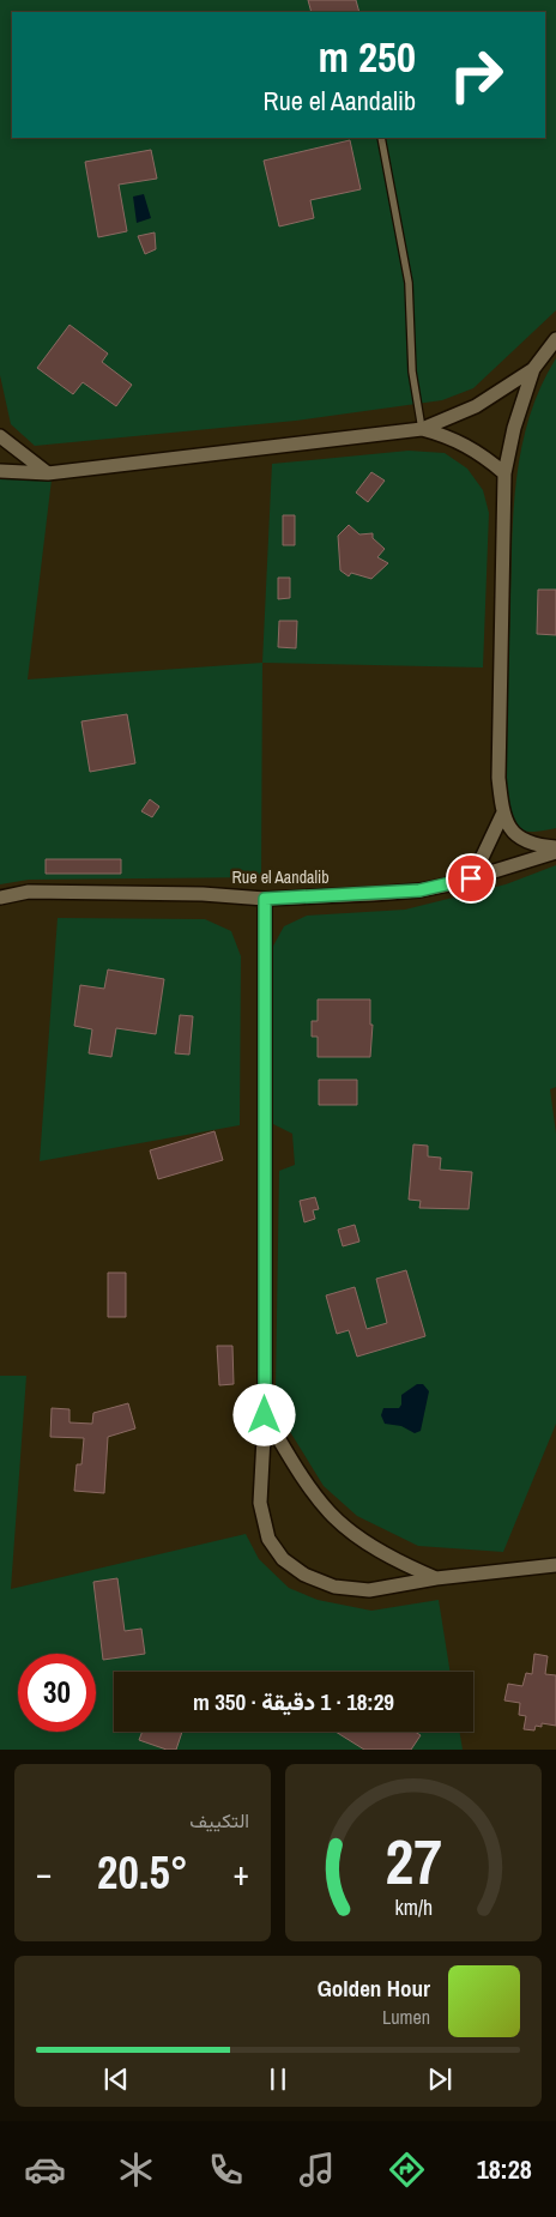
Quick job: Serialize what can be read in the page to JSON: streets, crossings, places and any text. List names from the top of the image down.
{
  "streets": {
    "street": ["Rue el Aandalib"]
  },
  "page": {
    "turn": ["250 m", "Rue el Aandalib"],
    "limit": "30",
    "trip": "18:29 · 1 دقيقة · 350 m",
    "tile": "التكييف",
    "heat": ["−", "20.5°", "+"],
    "song": ["Golden Hour", "Lumen"],
    "tabs": "18:28",
    "gauge": ["27", "km/h"]
  }
}
